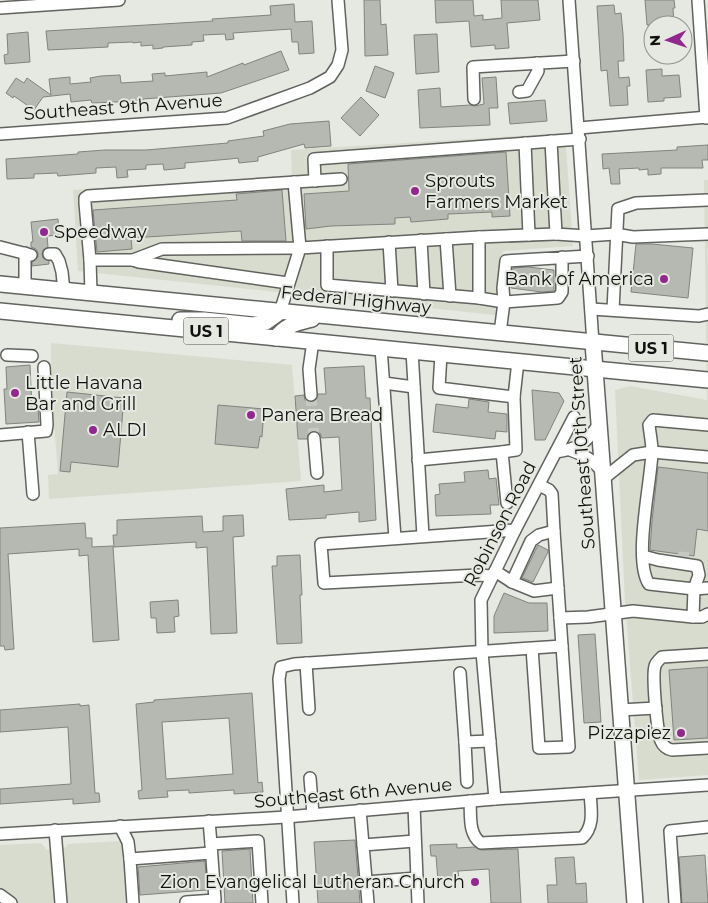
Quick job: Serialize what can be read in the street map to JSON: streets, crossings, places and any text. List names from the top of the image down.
{
  "streets": {
    "main road": ["Federal Highway", "US 1", "Southeast 10th Street"],
    "street": ["Southeast 9th Avenue", "Robinson Road", "Southeast 6th Avenue"]
  },
  "crossings": [
    ["Federal Highway", "Southeast 10th Street"],
    ["US 1", "Southeast 10th Street"],
    ["Southeast 10th Street", "Southeast 6th Avenue"],
    ["Robinson Road", "Southeast 6th Avenue"]
  ],
  "places": [
    "Sprouts Farmers Market",
    "Speedway",
    "Bank of America",
    "Little Havana Bar and Grill",
    "Panera Bread",
    "ALDI",
    "Pizzapiez",
    "Zion Evangelical Lutheran Church"
  ],
  "north": "left"
}
